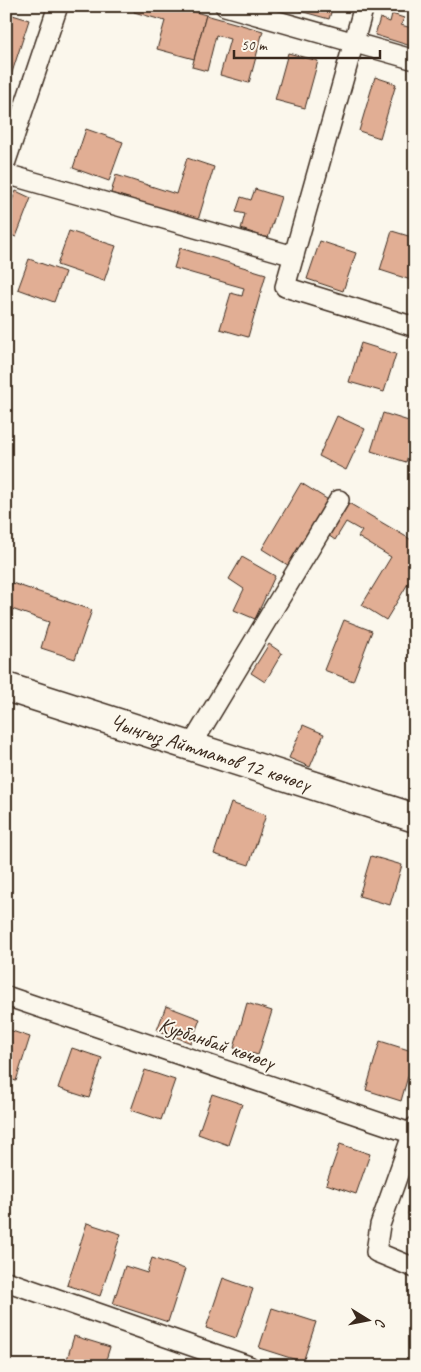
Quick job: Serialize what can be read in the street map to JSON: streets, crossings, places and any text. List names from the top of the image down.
{
  "streets": {
    "main road": ["Чыңгыз Айтматов 12 көчөсү"],
    "street": ["Курбанбай көчөсү"]
  },
  "scale_bar": "50 m",
  "north": "right"
}
